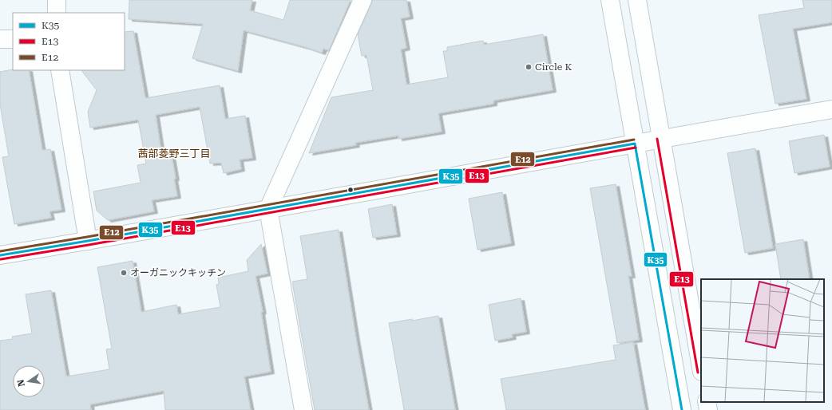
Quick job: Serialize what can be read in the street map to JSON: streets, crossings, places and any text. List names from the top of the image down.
{
  "districts": ["茜部菱野三丁目"],
  "places": ["Circle K", "オーガニックキッチン"],
  "lines": ["transit line E13", "transit line E12", "transit line K35"],
  "legend": ["K35", "E13", "E12"],
  "north": "left"
}
